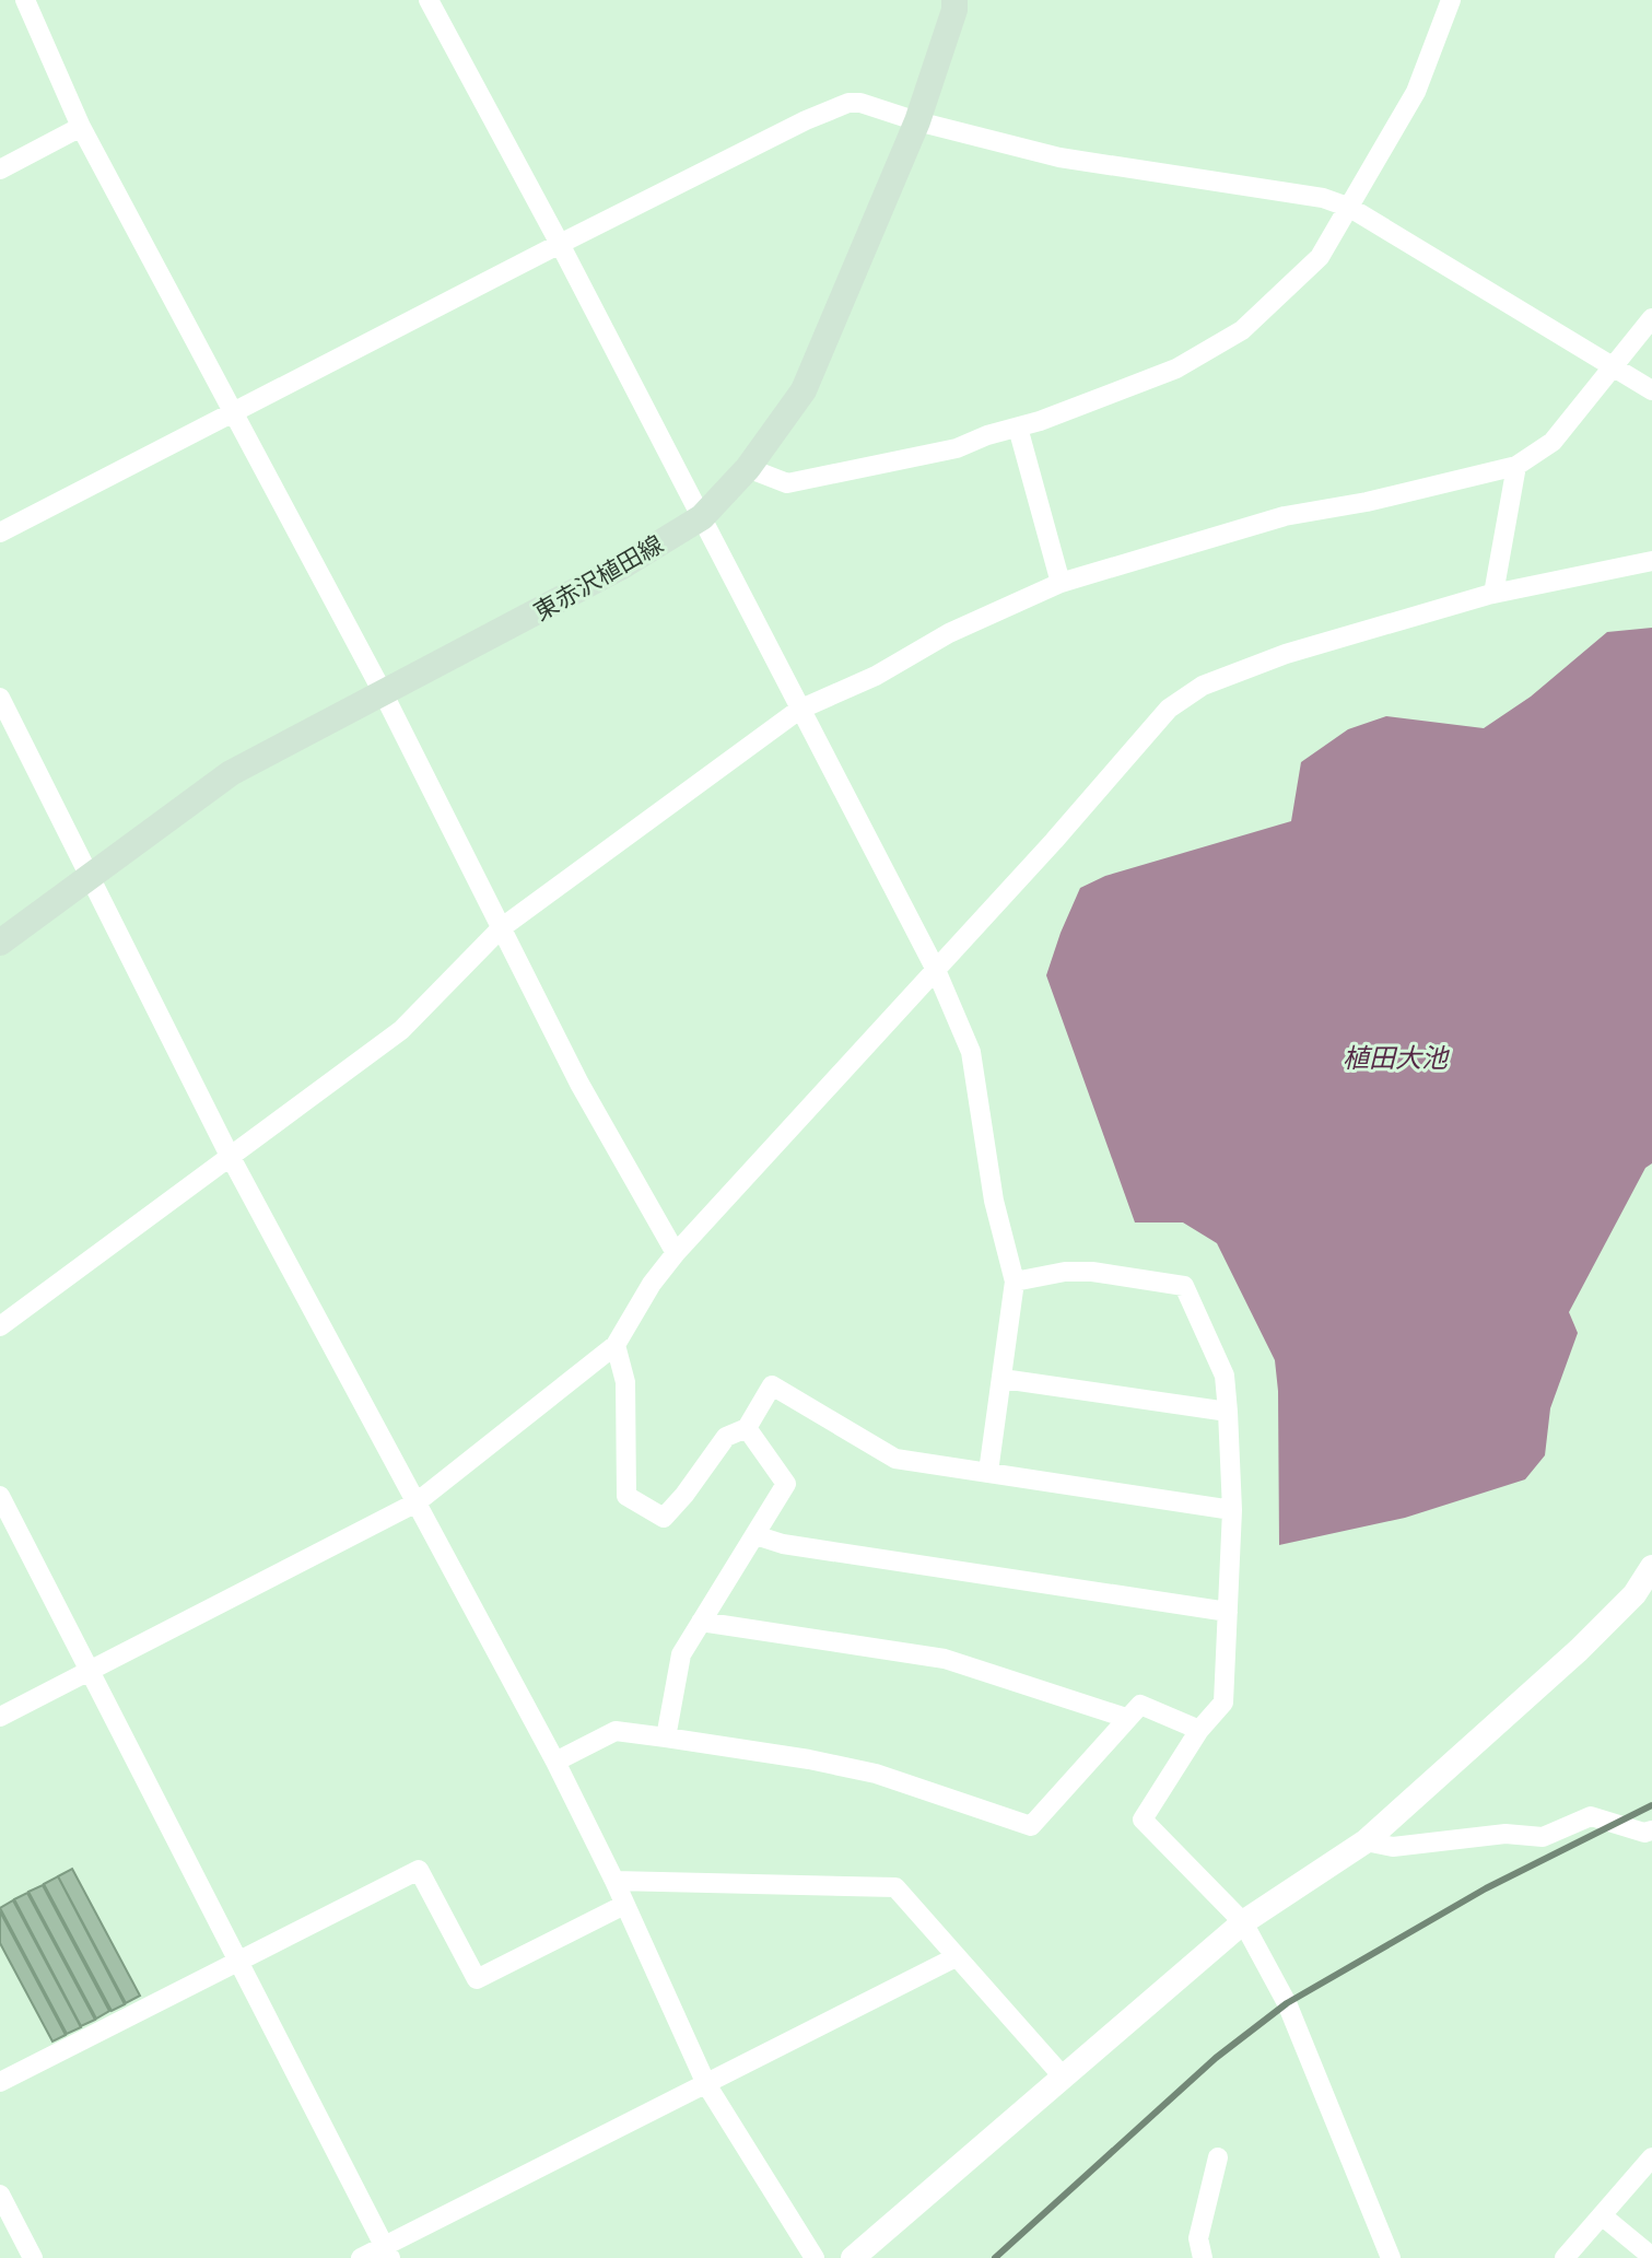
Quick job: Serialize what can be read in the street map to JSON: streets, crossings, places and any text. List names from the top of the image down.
{
  "streets": {
    "main road": ["東赤沢植田線"]
  },
  "water": ["植田大池"]
}
